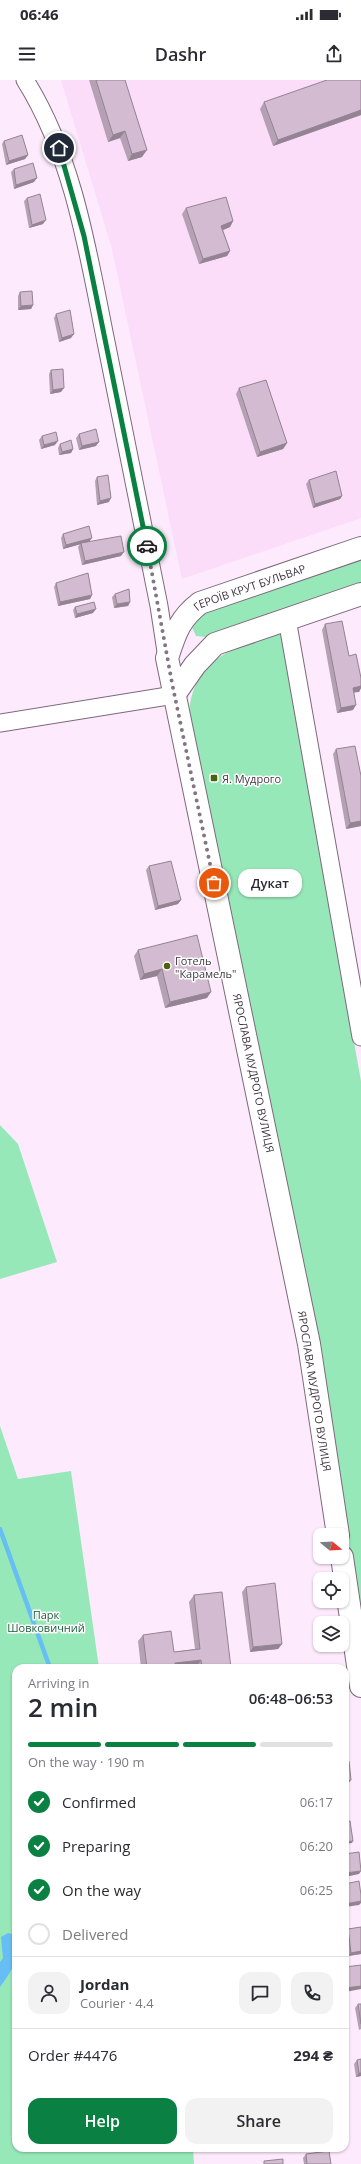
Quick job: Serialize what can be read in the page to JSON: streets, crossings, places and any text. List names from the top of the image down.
{
  "streets": {
    "street": ["ГЕРОЇВ КРУТ БУЛЬВАР", "ЯРОСЛАВА МУДРОГО ВУЛИЦЯ"]
  },
  "crossings": [
    ["ГЕРОЇВ КРУТ БУЛЬВАР", "ЯРОСЛАВА МУДРОГО ВУЛИЦЯ"]
  ],
  "parks": ["Парк Шовковичний"],
  "places": {
    "transit": ["Я. Мудрого"],
    "other": ["Дукат", "Готель \"Карамель\""]
  },
  "north": "right",
  "page": {
    "status": "06:46",
    "header": "Dashr",
    "bubble": "Дукат",
    "heading": ["2 min", "Arriving in", "06:48–06:53"],
    "panel": [
      "Jordan",
      "Courier · 4.4",
      "Order #4476",
      "294 ₴"
    ],
    "bar": "On the way · 190 m",
    "list": [
      ["Confirmed", "06:17"],
      ["Preparing", "06:20"],
      ["On the way", "06:25"],
      "Delivered"
    ],
    "buttons": ["Help", "Share"]
  }
}
